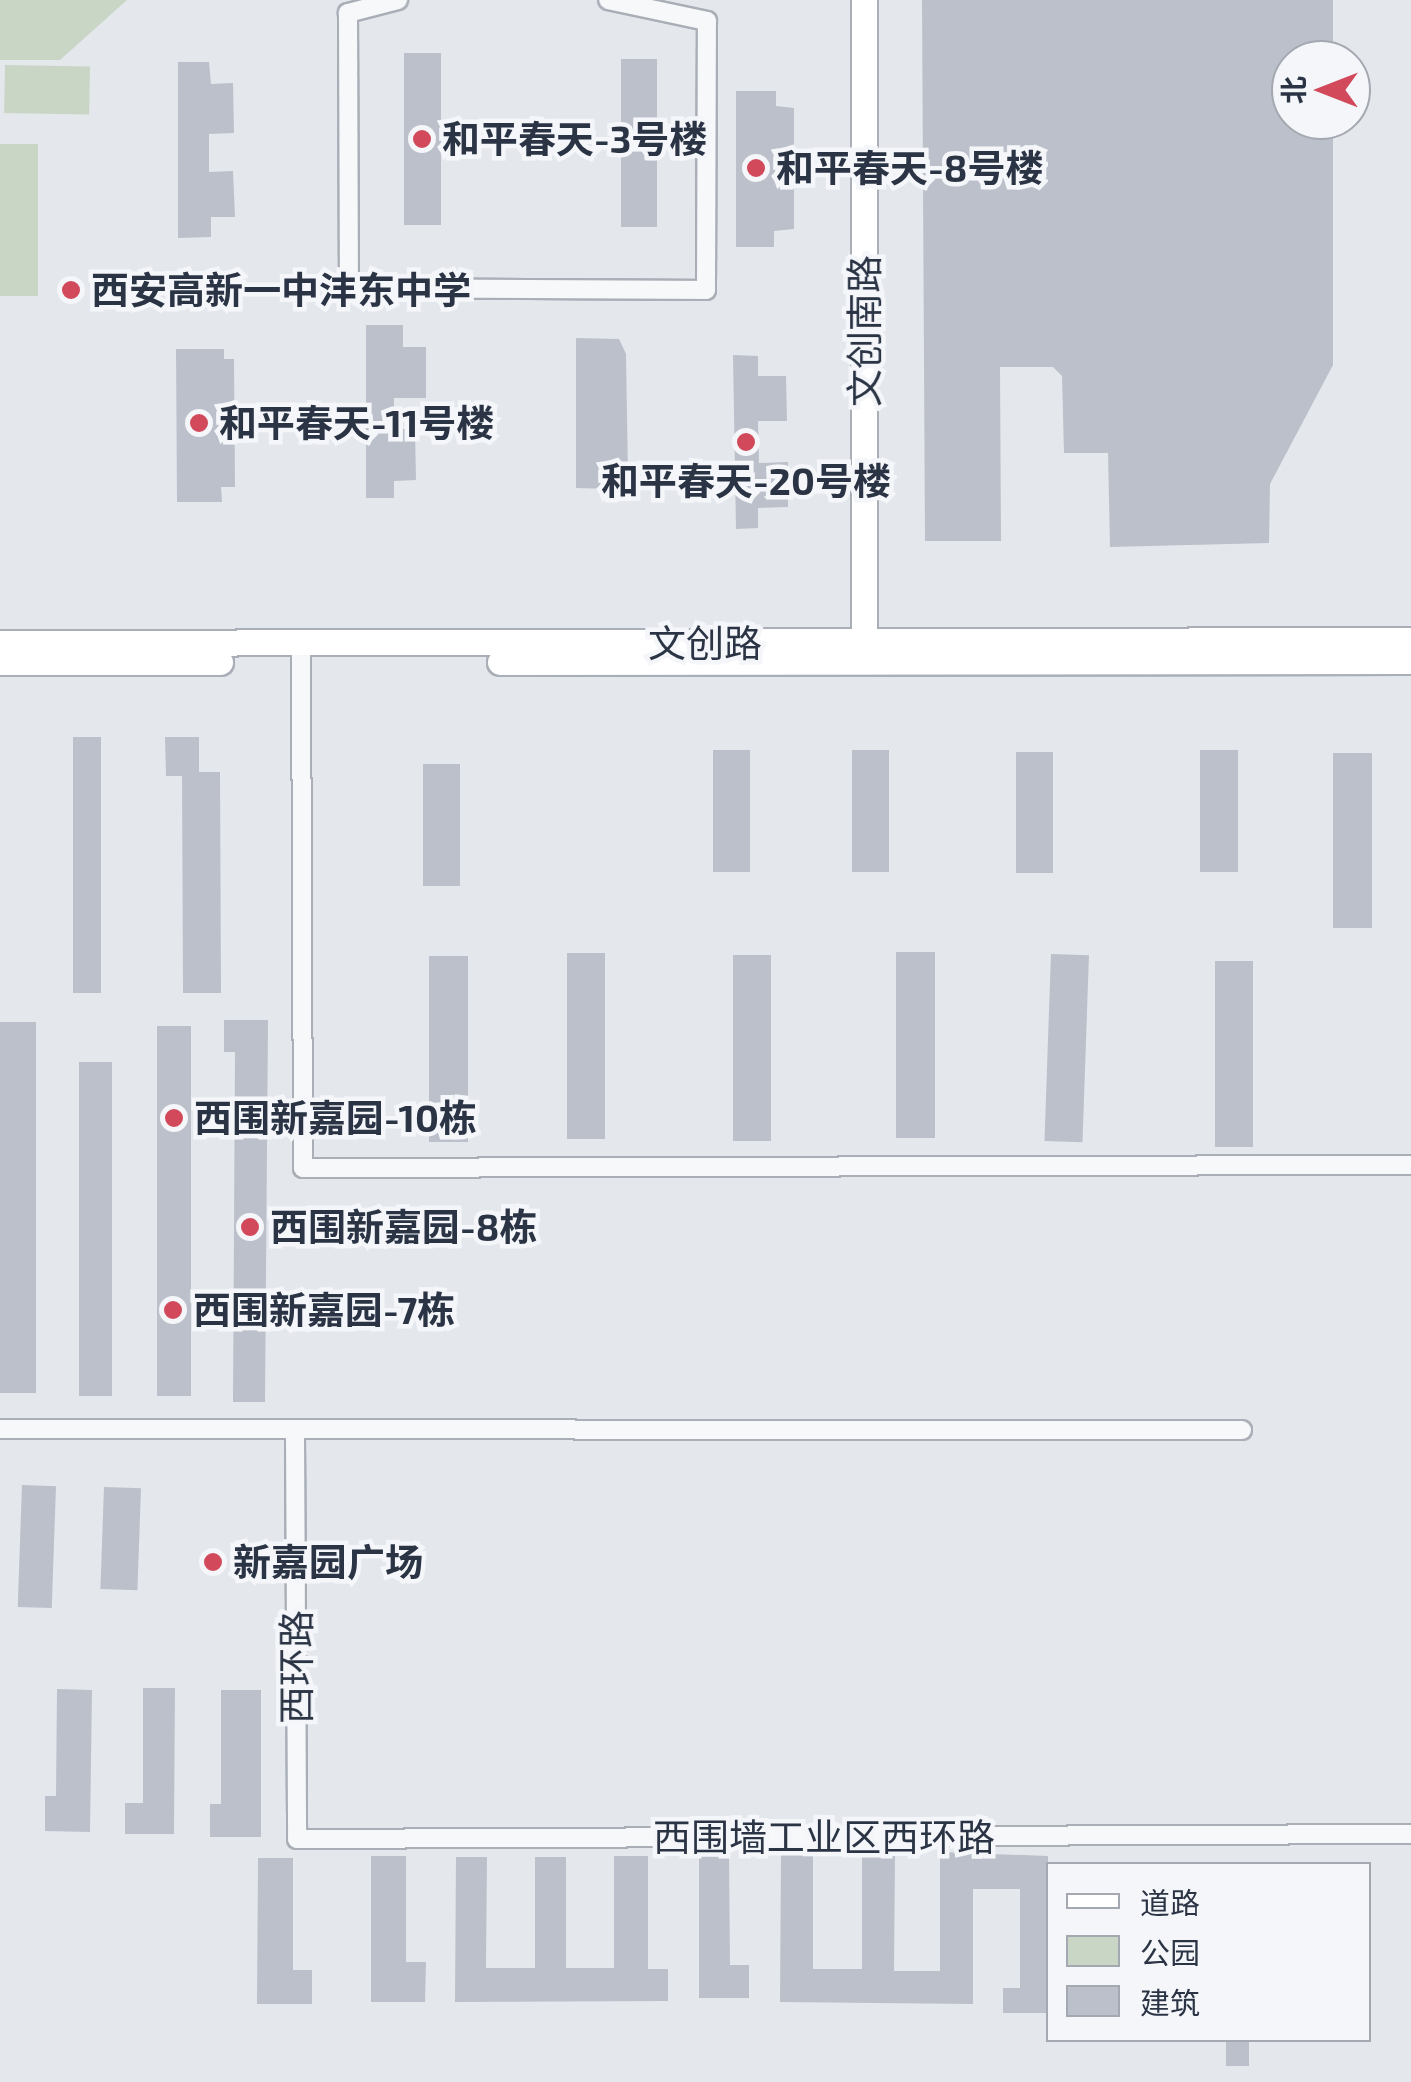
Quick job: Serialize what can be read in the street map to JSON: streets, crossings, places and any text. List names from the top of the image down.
{
  "streets": {
    "street": [
      "文创南路",
      "文创路",
      "西环路",
      "西围墙工业区西环路"
    ]
  },
  "crossings": [
    ["文创南路", "文创路"],
    ["西环路", "西围墙工业区西环路"]
  ],
  "places": [
    "和平春天-3号楼",
    "和平春天-8号楼",
    "西安高新一中沣东中学",
    "和平春天-11号楼",
    "和平春天-20号楼",
    "西围新嘉园-10栋",
    "西围新嘉园-8栋",
    "西围新嘉园-7栋",
    "新嘉园广场"
  ],
  "legend": ["道路", "公园", "建筑"],
  "north": "left"
}
